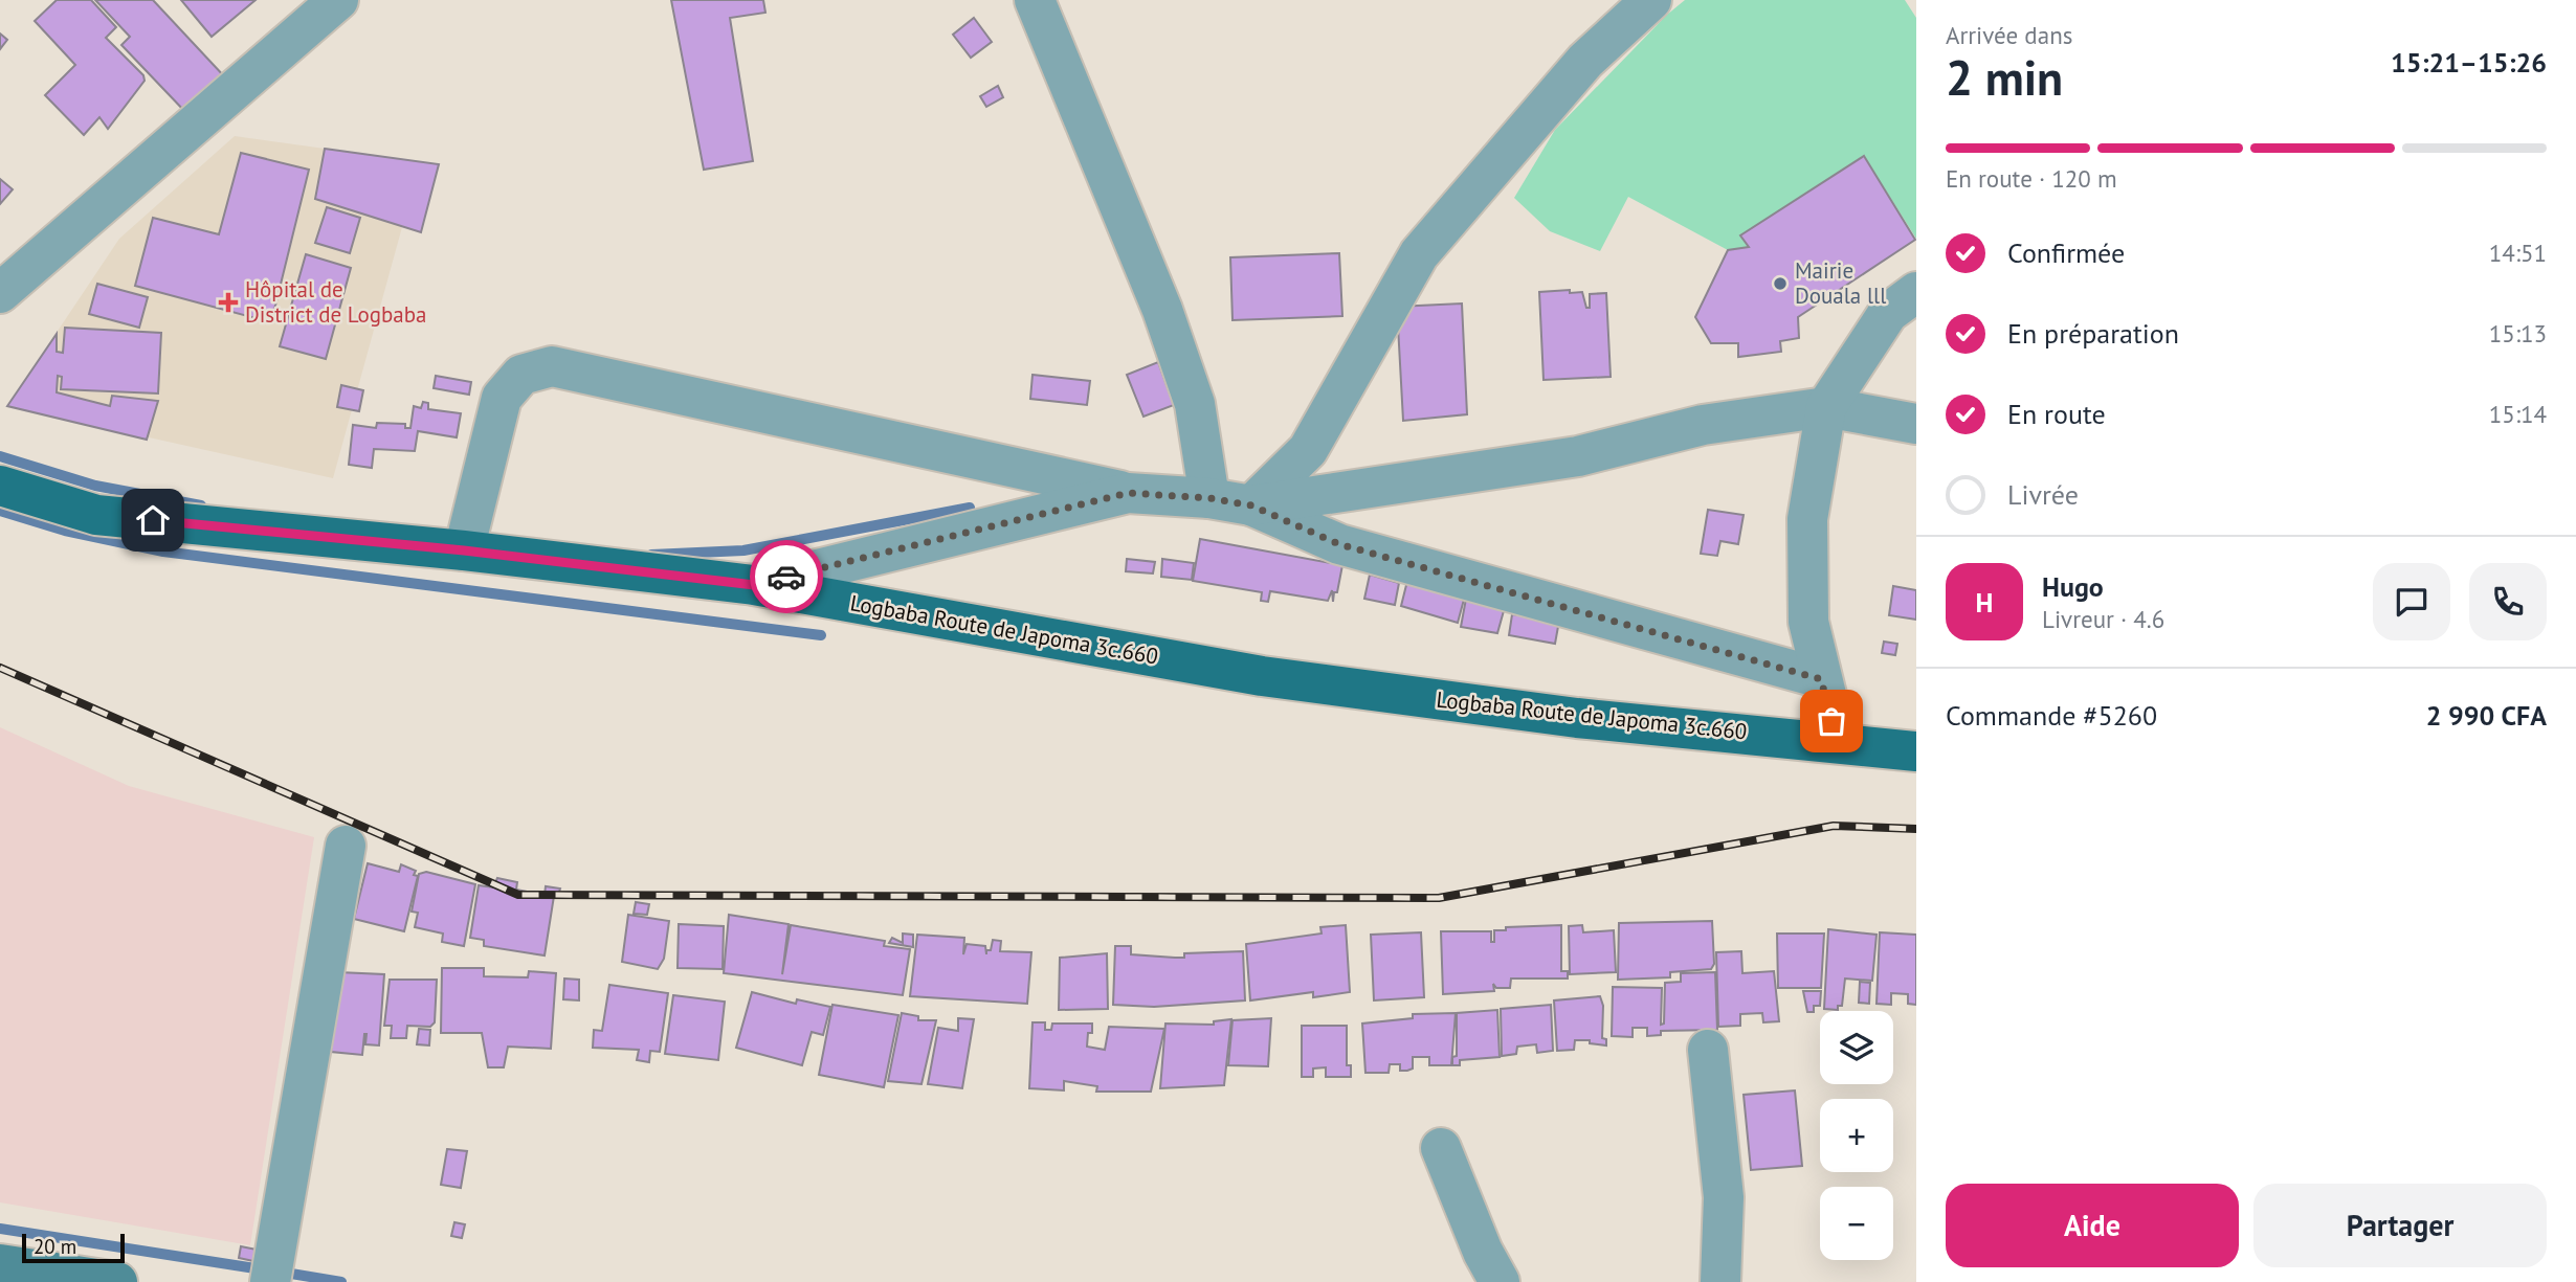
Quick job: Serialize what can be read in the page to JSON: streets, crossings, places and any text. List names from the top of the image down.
{
  "streets": {
    "main road": ["Logbaba Route de Japoma 3c.660"]
  },
  "places": {
    "other": ["Mairie Douala lll"],
    "health": ["Hôpital de District de Logbaba"]
  },
  "scale_bar": "20 m",
  "page": {
    "heading": ["2 min", "Arrivée dans", "15:21–15:26"],
    "panel": [
      "Hugo",
      "Livreur · 4.6",
      "Commande #5260",
      "2 990 CFA"
    ],
    "bar": "En route · 120 m",
    "list": [
      ["Confirmée", "14:51"],
      ["En préparation", "15:13"],
      ["En route", "15:14"],
      "Livrée"
    ],
    "round": "H",
    "map_buttons": ["+", "−"],
    "buttons": ["Aide", "Partager"],
    "scale": "20 m"
  }
}
